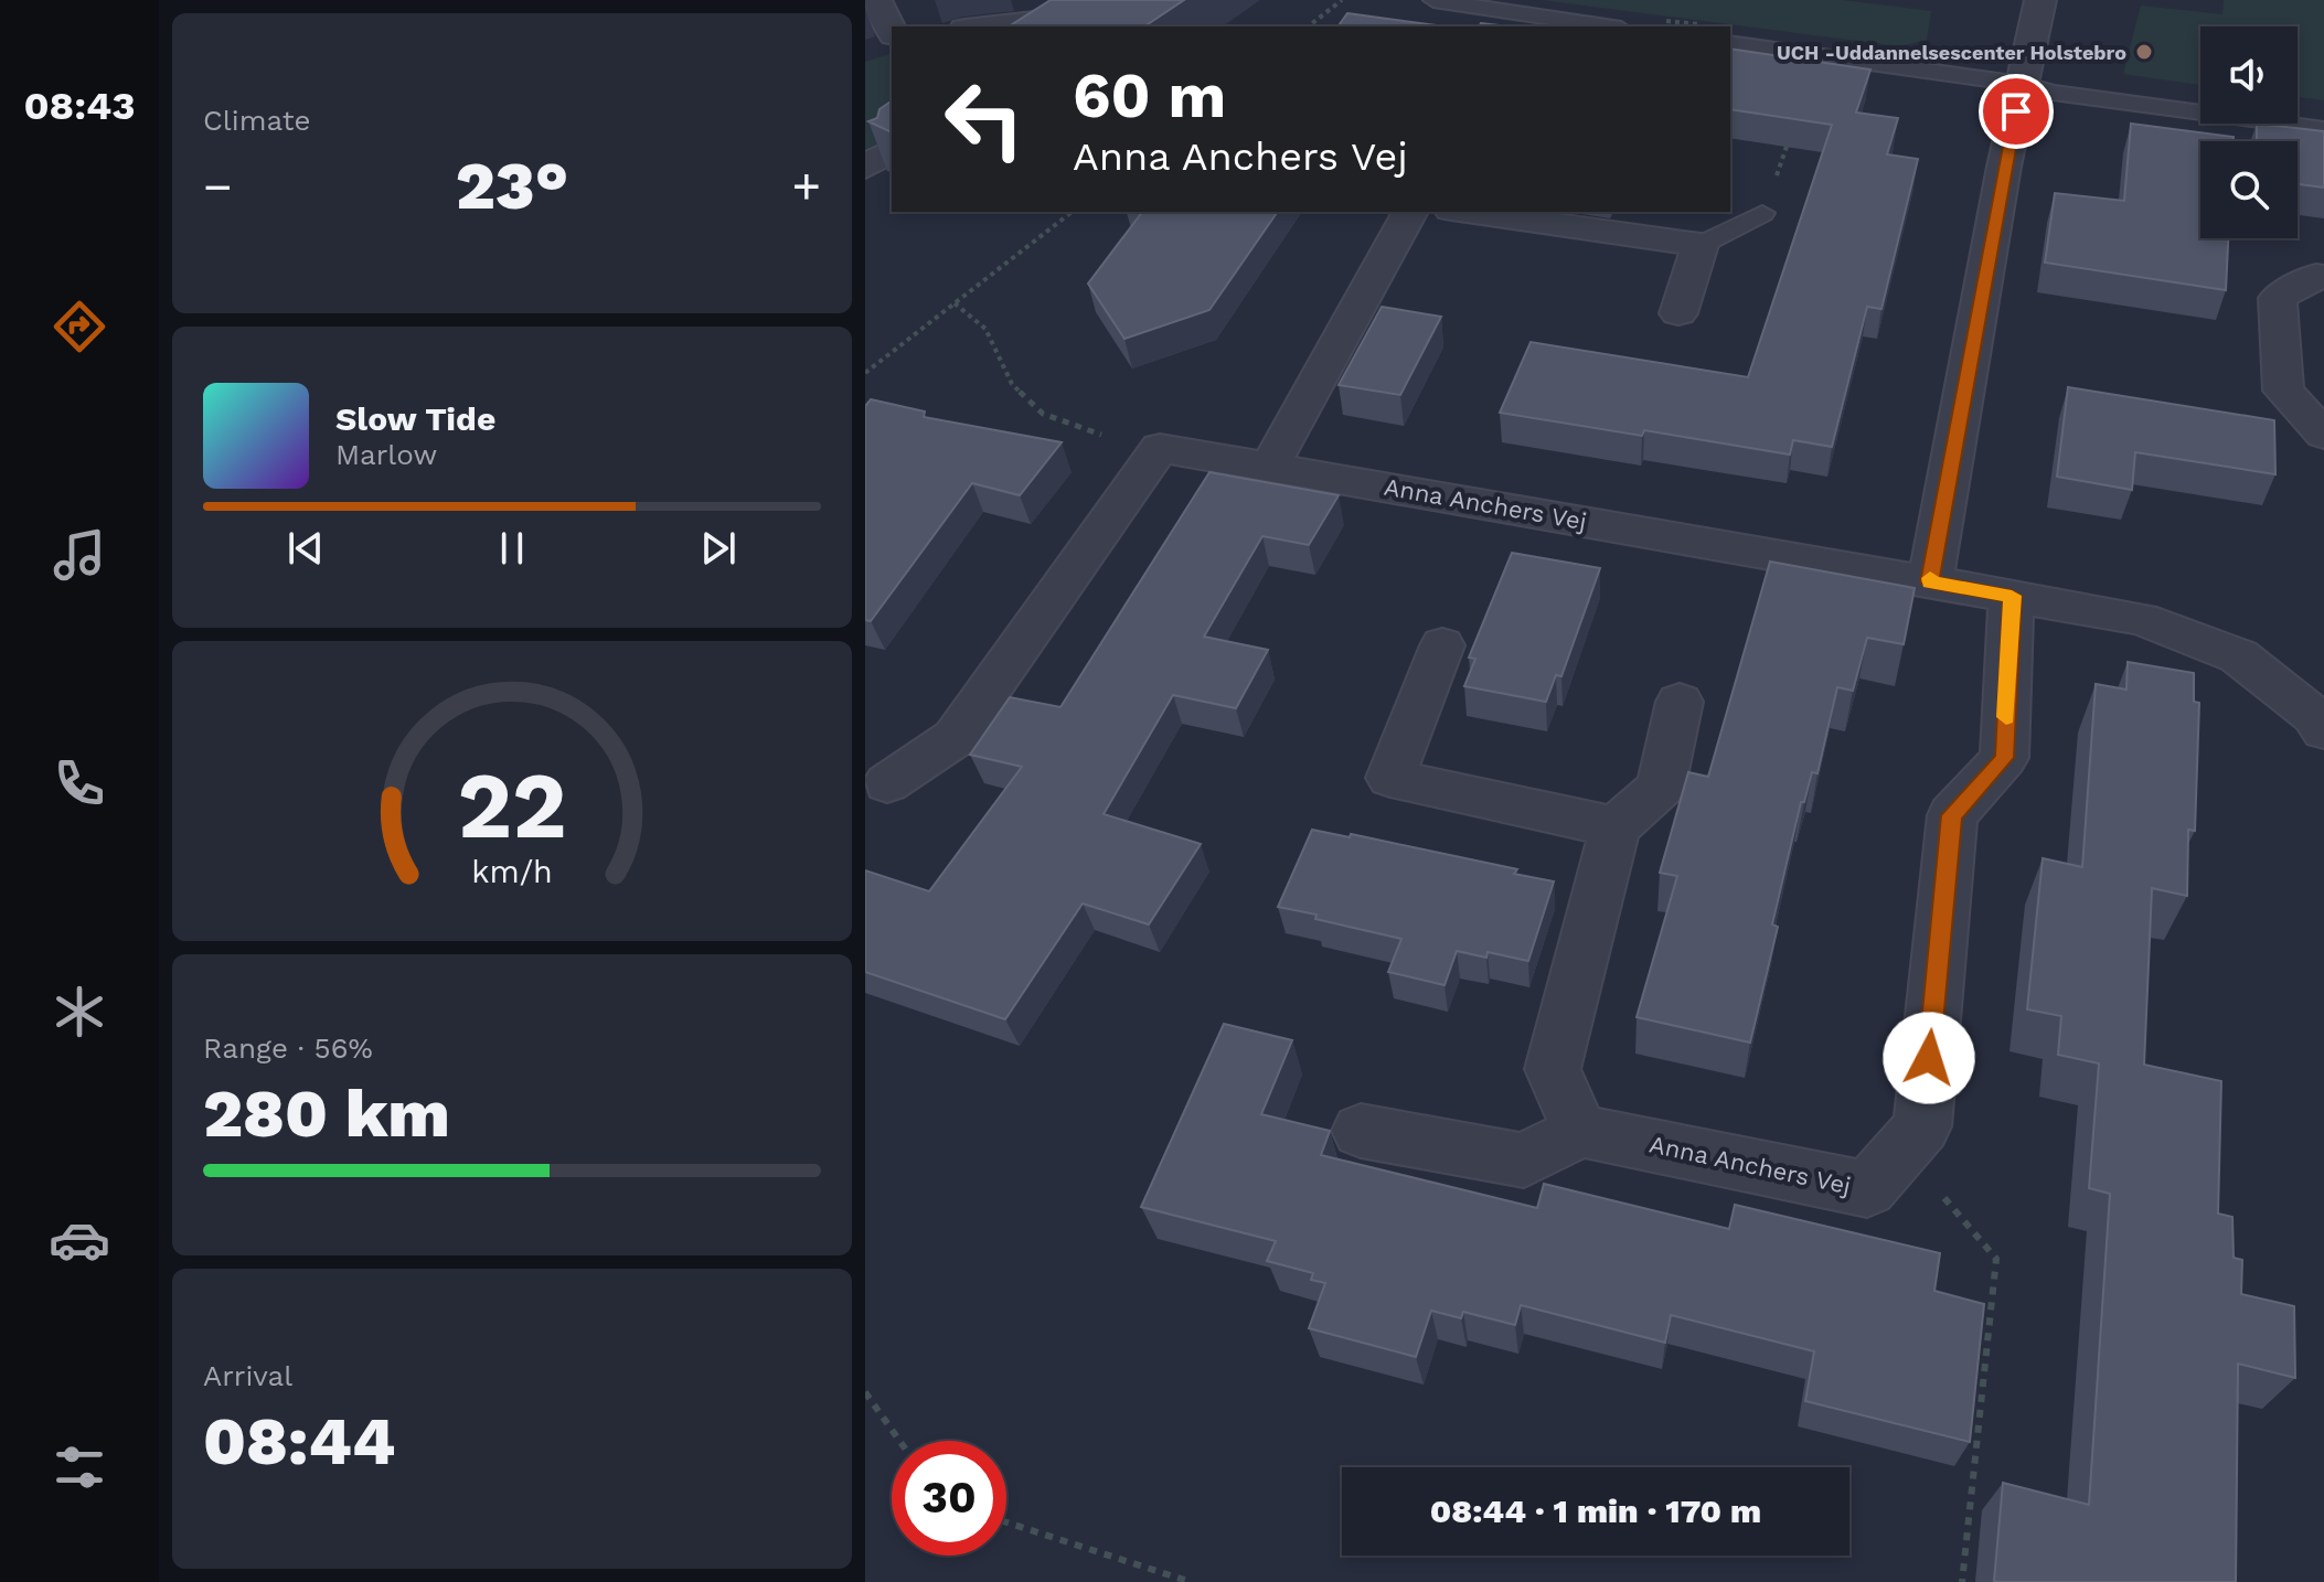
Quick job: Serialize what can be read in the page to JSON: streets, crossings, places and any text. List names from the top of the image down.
{
  "streets": {
    "street": ["Anna Anchers Vej"]
  },
  "places": ["UCH -Uddannelsescenter Holstebro"],
  "page": {
    "tabs": "08:43",
    "tile": [
      "Climate",
      ["Range · 56%", "280 km"],
      ["Arrival", "08:44"]
    ],
    "turn": ["60 m", "Anna Anchers Vej"],
    "heat": ["−", "23°", "+"],
    "song": ["Slow Tide", "Marlow"],
    "limit": "30",
    "trip": "08:44 · 1 min · 170 m",
    "gauge": ["22", "km/h"]
  }
}
